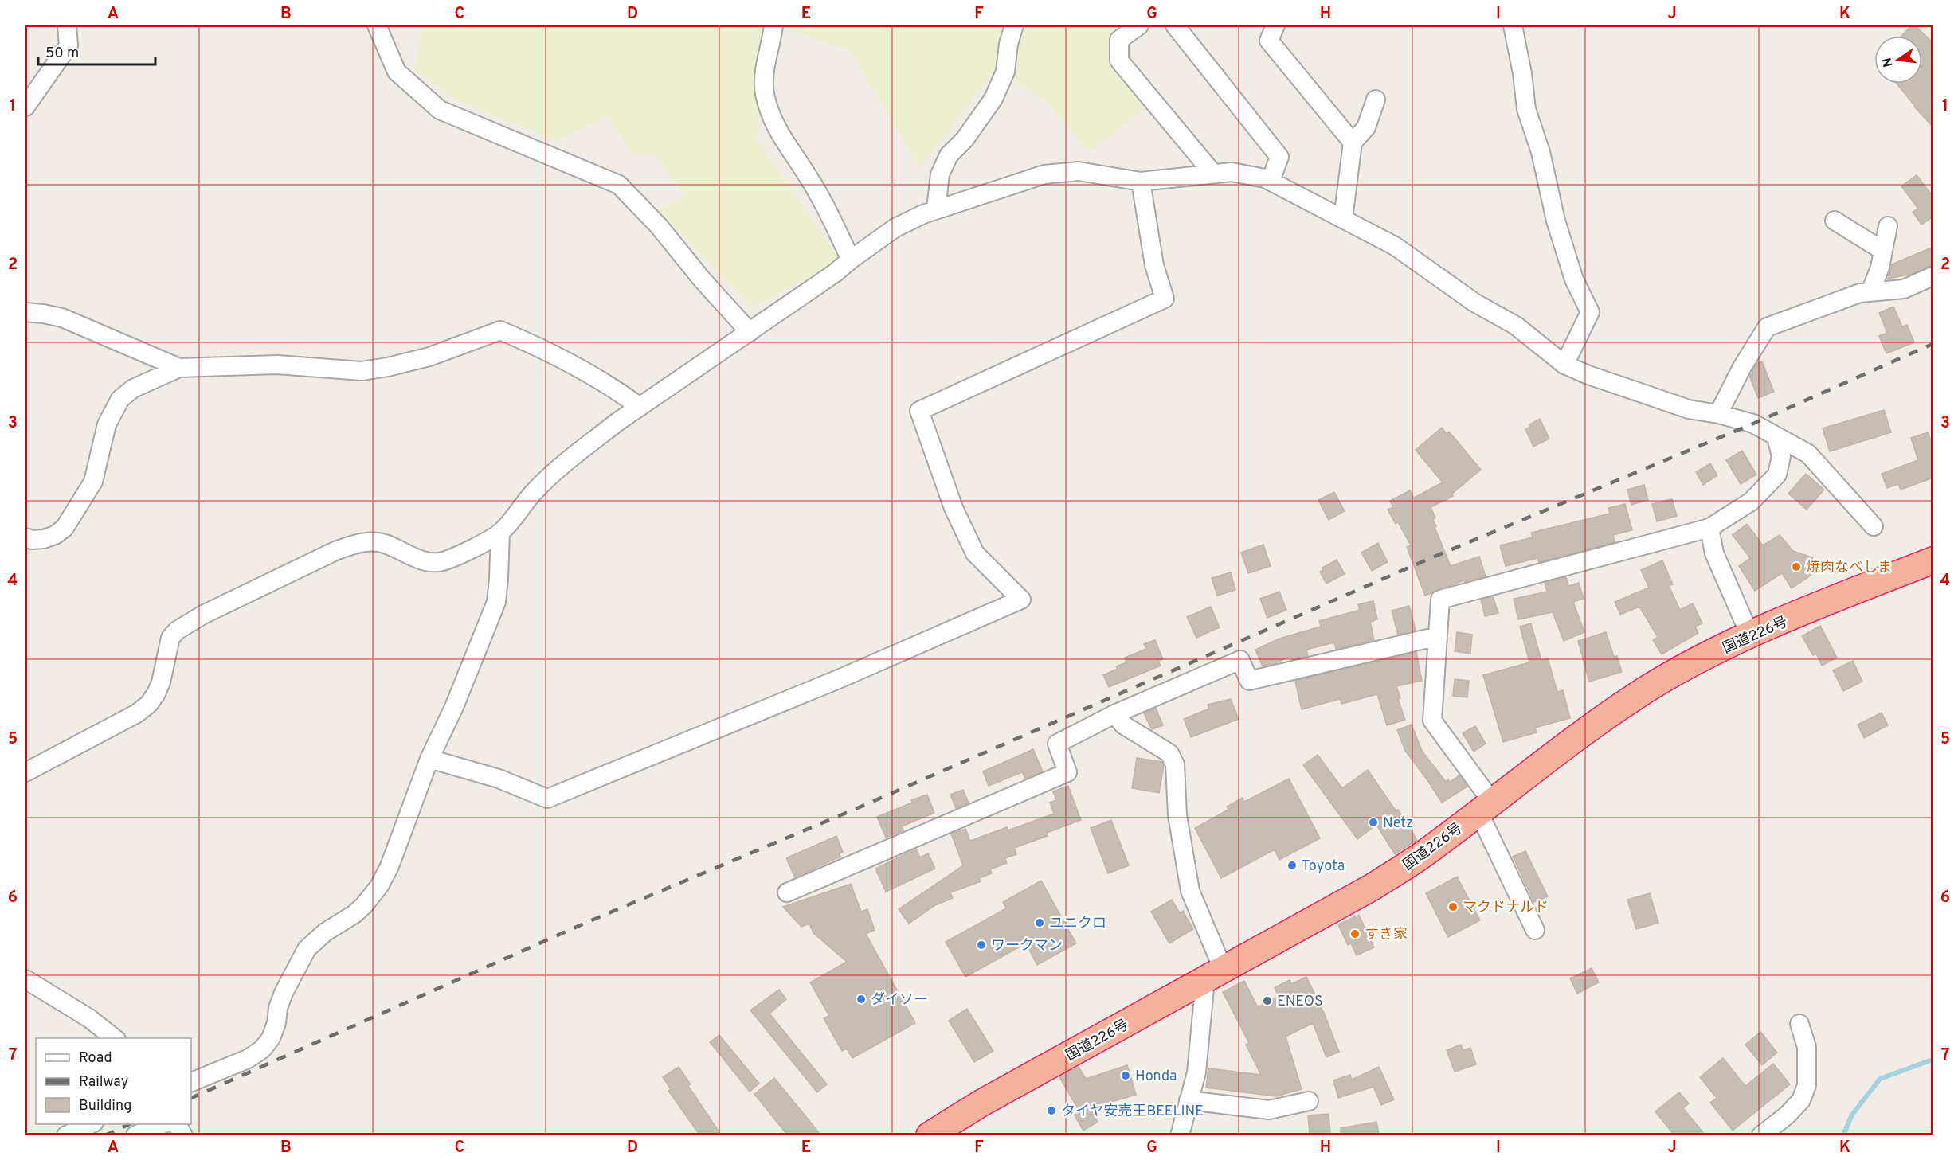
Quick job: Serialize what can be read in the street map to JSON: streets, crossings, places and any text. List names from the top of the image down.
{
  "streets": {
    "highway": ["国道226号"]
  },
  "places": [
    "焼肉なべしま",
    "Netz",
    "Toyota",
    "マクドナルド",
    "ユニクロ",
    "すき家",
    "ワークマン",
    "ダイソー",
    "ENEOS",
    "Honda",
    "タイヤ安売王BEELINE"
  ],
  "legend": ["Road", "Railway", "Building"],
  "scale_bar": "50 m",
  "north": "left",
  "grid": {
    "columns": [
      "A",
      "B",
      "C",
      "D",
      "E",
      "F",
      "G",
      "H",
      "I",
      "J",
      "K"
    ],
    "rows": [
      "1",
      "2",
      "3",
      "4",
      "5",
      "6",
      "7"
    ]
  }
}
